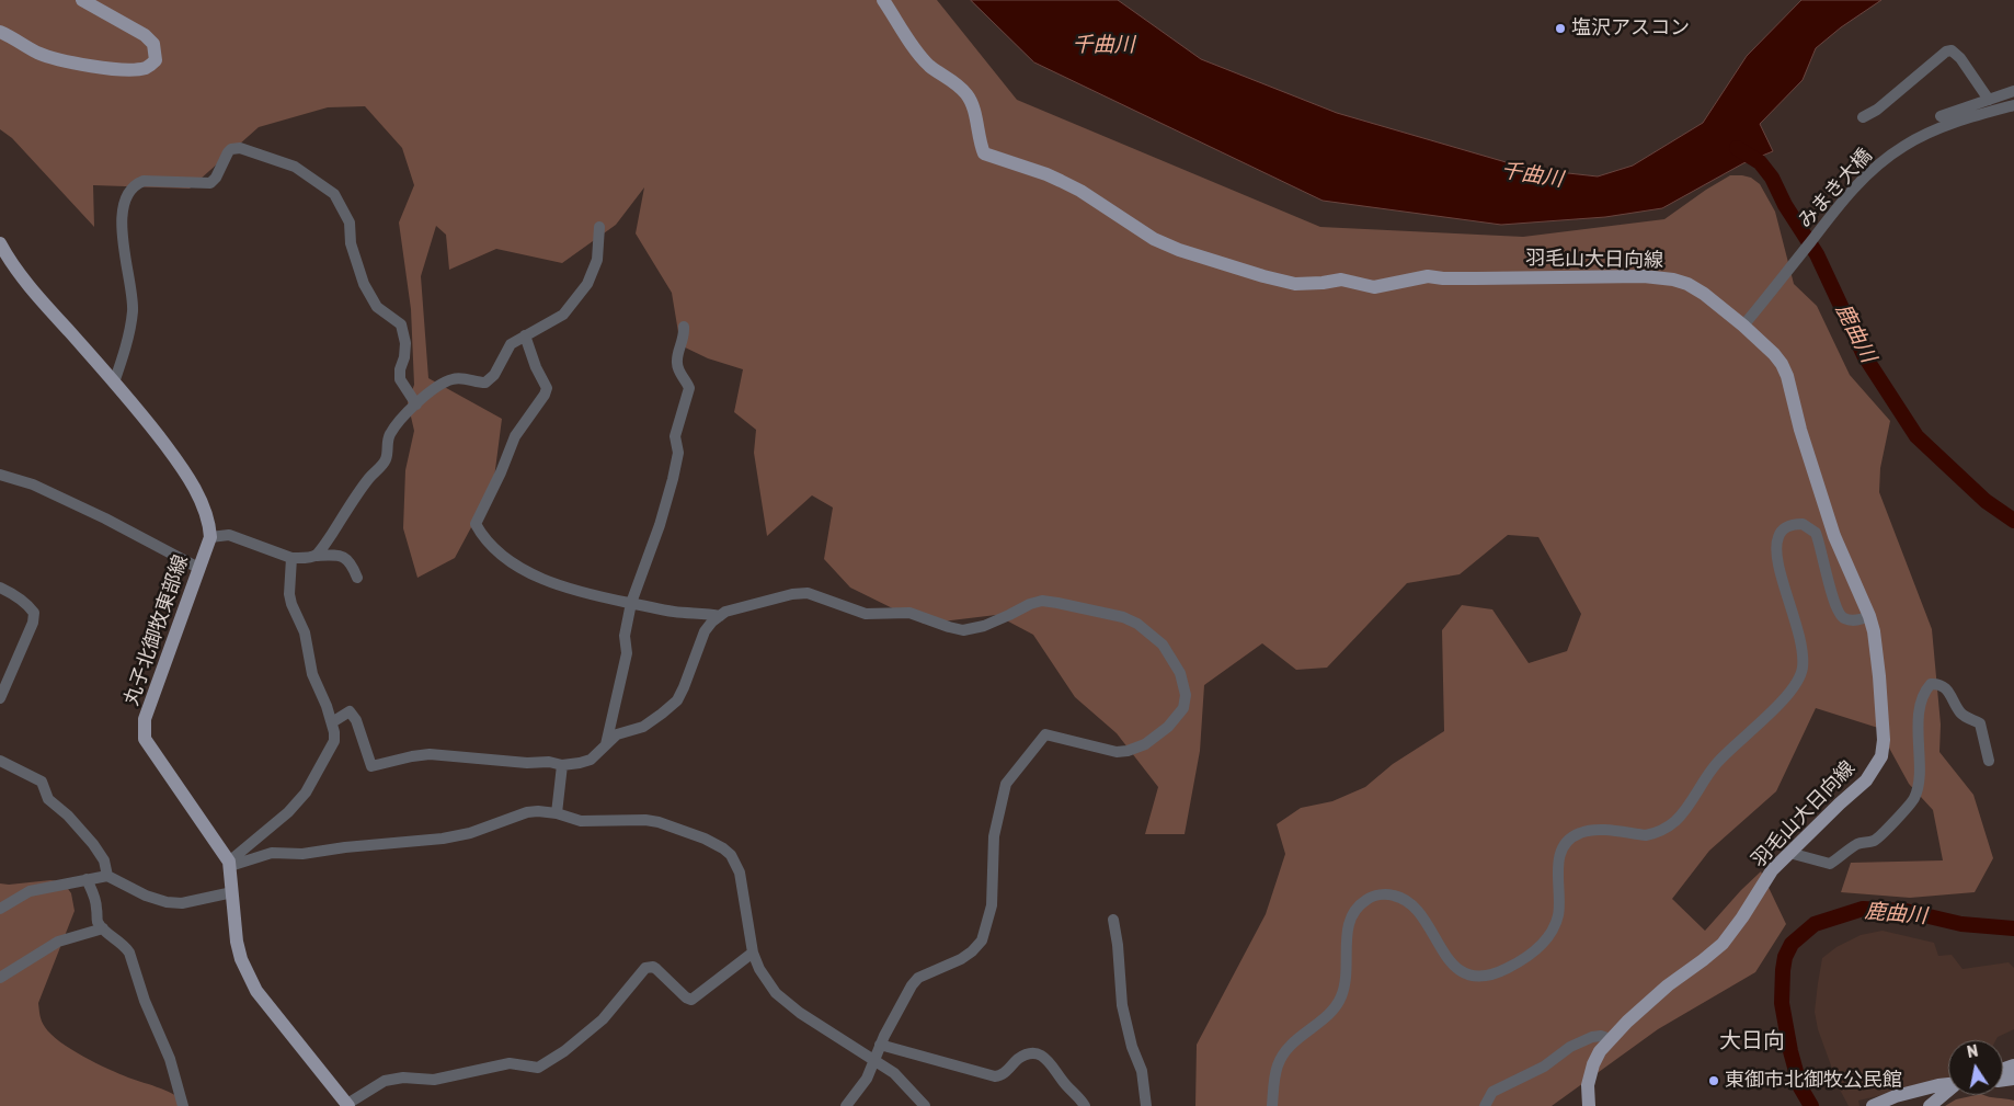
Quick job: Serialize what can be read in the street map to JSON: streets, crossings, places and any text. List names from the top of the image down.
{
  "streets": {
    "main road": ["羽毛山大日向線", "丸子北御牧東部線"],
    "street": ["みまき大橋"]
  },
  "crossings": [
    ["みまき大橋", "羽毛山大日向線"]
  ],
  "districts": ["大日向"],
  "water": ["千曲川", "鹿曲川"],
  "places": ["塩沢アスコン", "東御市北御牧公民館"],
  "north": "top"
}
